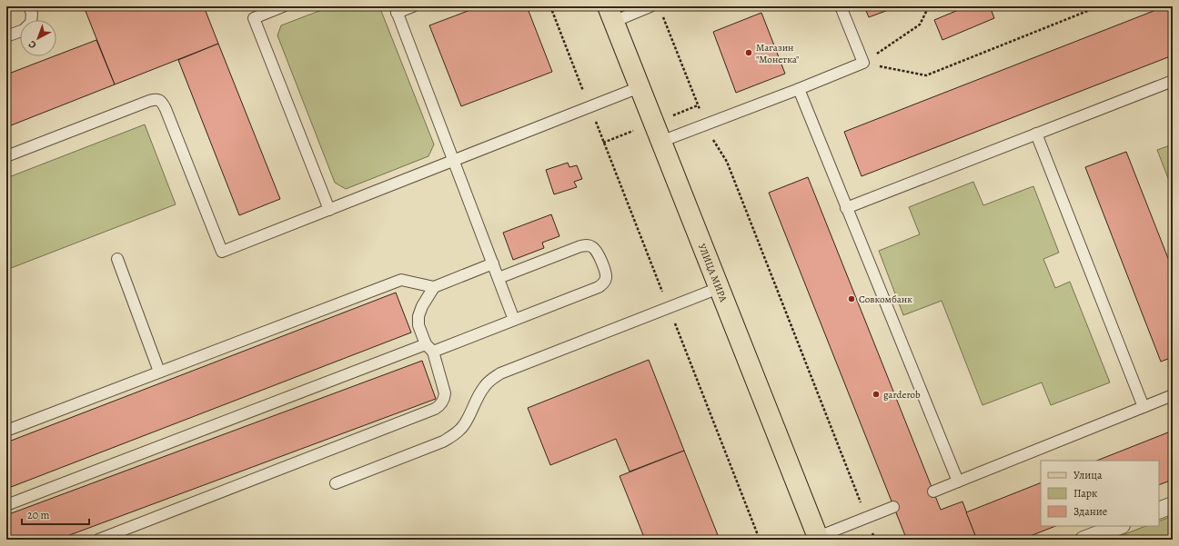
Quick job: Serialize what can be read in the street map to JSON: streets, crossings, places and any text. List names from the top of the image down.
{
  "streets": {
    "main road": ["УЛИЦА МИРА"]
  },
  "places": ["Магазин \"Монетка\"", "Совкомбанк", "garderob"],
  "legend": ["Улица", "Парк", "Здание"],
  "scale_bar": "20 m",
  "north": "bottom left"
}
